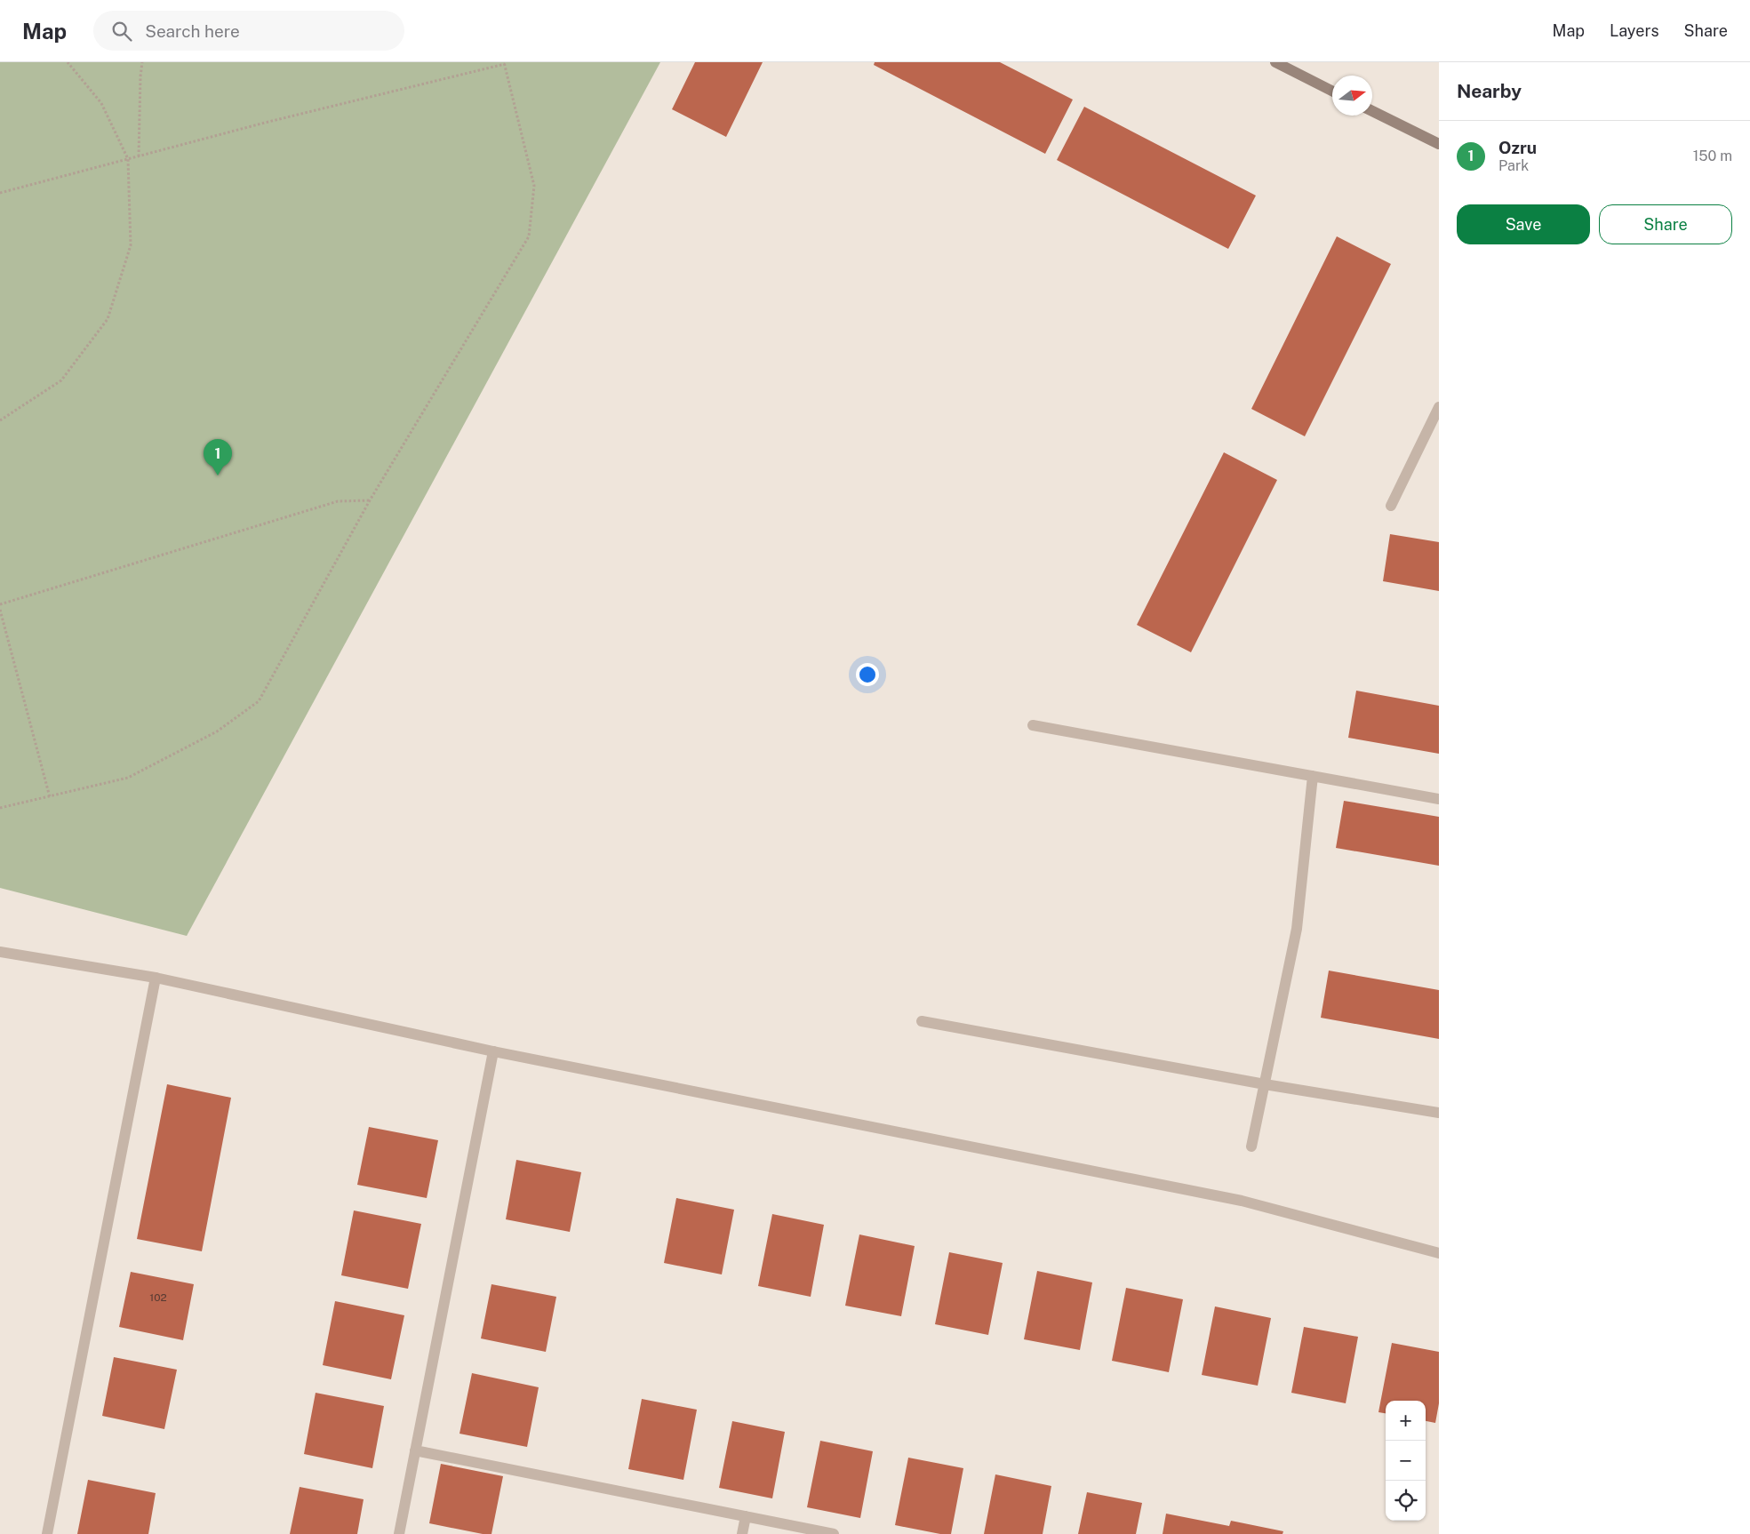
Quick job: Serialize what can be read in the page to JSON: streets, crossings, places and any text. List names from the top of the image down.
{
  "house_numbers": ["102"],
  "north": "right",
  "page": {
    "header": "Map",
    "search": "Search here",
    "nav": ["Map", "Layers", "Share"],
    "heading": "Nearby",
    "list": [
      {
        "mark": "1",
        "name": "Ozru",
        "note": "Park",
        "value": "150 m"
      }
    ],
    "buttons": ["Save", "Share"],
    "pins": "1",
    "map_buttons": ["+", "−"]
  }
}
